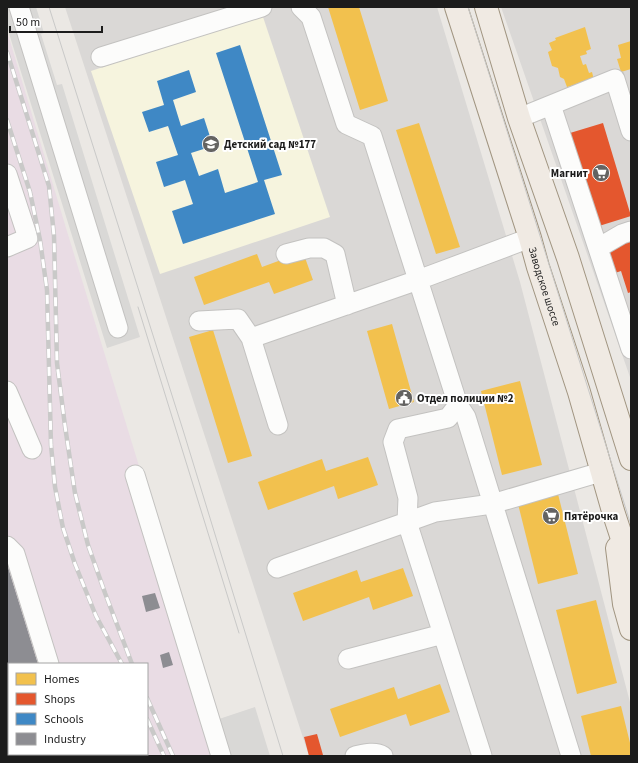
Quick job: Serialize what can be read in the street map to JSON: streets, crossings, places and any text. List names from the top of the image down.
{
  "streets": {
    "main road": ["Заводское шоссе"]
  },
  "places": {
    "school or university": ["Детский сад №177"],
    "supermarket": ["Магнит", "Пятёрочка"],
    "public building": ["Отдел полиции №2"]
  },
  "legend": [
    "Homes",
    "Shops",
    "Schools",
    "Industry"
  ],
  "scale_bar": "50 m"
}
